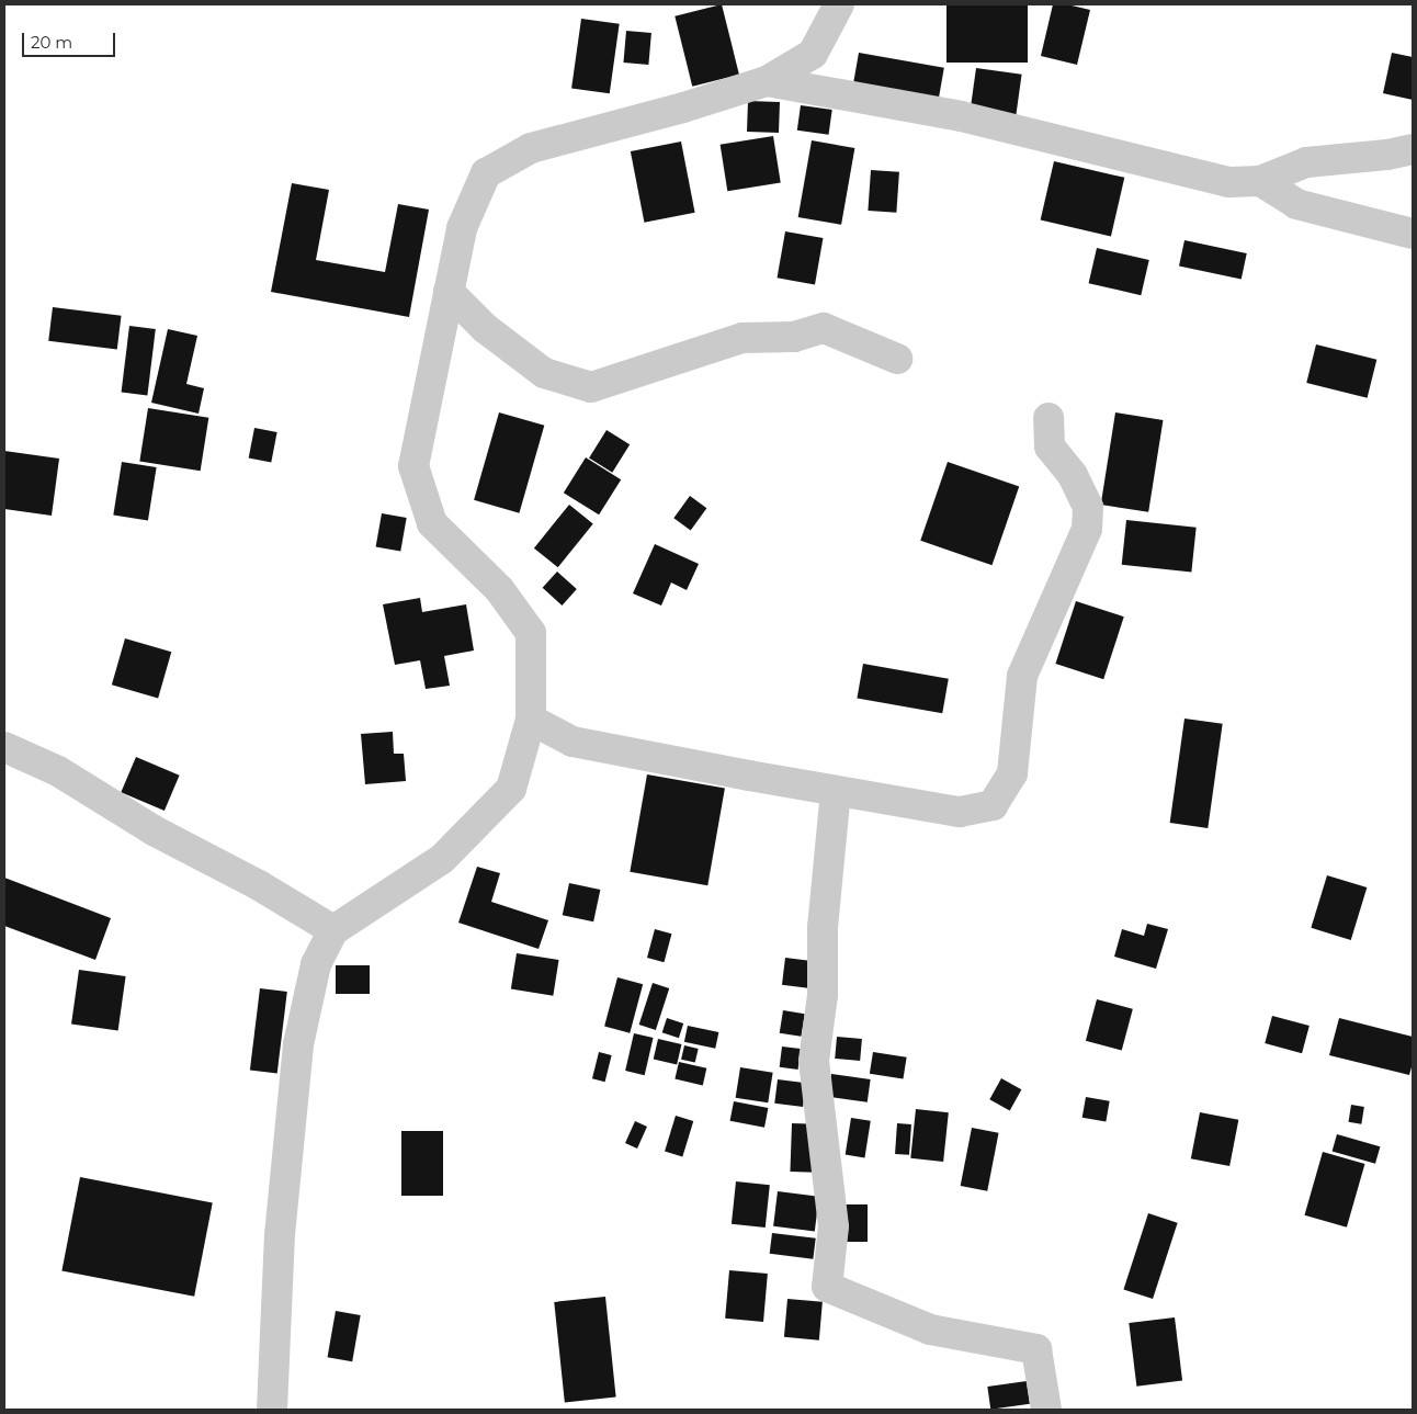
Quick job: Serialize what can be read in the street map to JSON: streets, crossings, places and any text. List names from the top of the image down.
{
  "scale_bar": "20 m"
}
